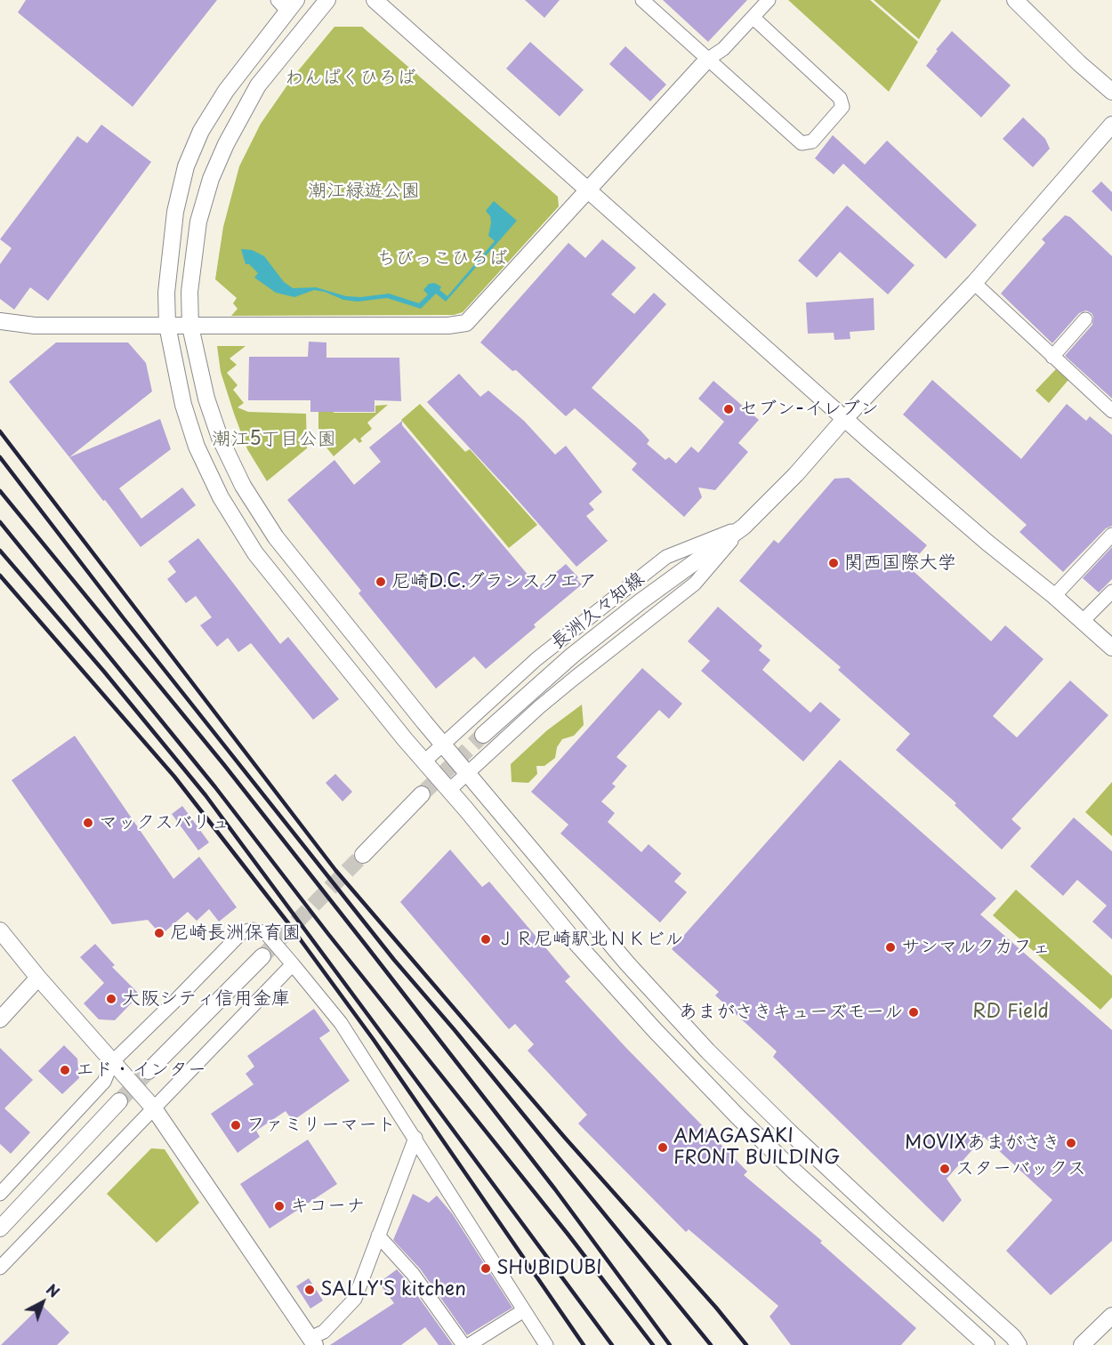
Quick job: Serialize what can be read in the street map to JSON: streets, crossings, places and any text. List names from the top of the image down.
{
  "streets": {
    "street": ["長洲久々知線"]
  },
  "parks": [
    "わんぱくひろば",
    "潮江緑遊公園",
    "ちびっこひろば",
    "潮江5丁目公園",
    "RD Field"
  ],
  "places": [
    "セブン-イレブン",
    "関西国際大学",
    "尼崎D.C.グランスクエア",
    "マックスバリュ",
    "尼崎長洲保育園",
    "ＪＲ尼崎駅北ＮＫビル",
    "サンマルクカフェ",
    "大阪シティ信用金庫",
    "あまがさきキューズモール",
    "エド・インター",
    "ファミリーマート",
    "MOVIXあまがさき",
    "AMAGASAKI FRONT BUILDING",
    "スターバックス",
    "キコーナ",
    "SHUBIDUBI",
    "SALLY'S kitchen"
  ],
  "north": "top right"
}
